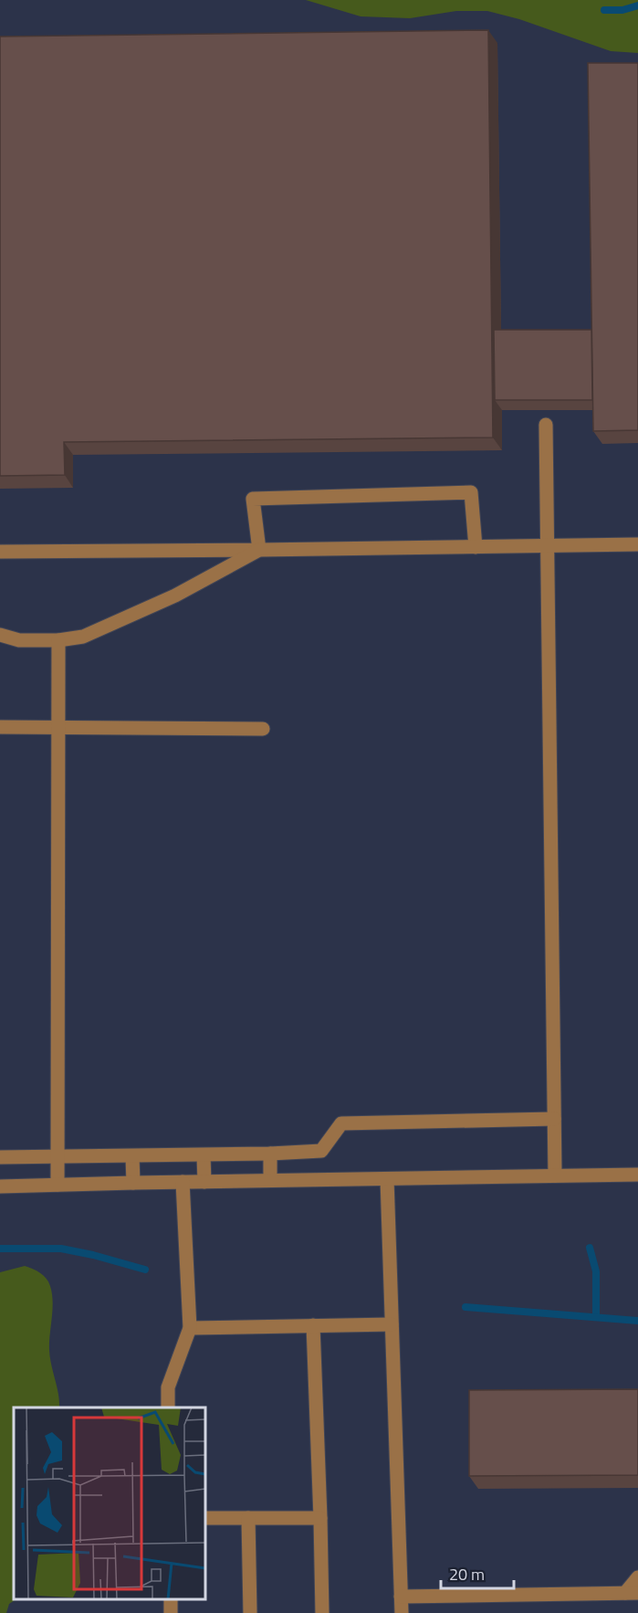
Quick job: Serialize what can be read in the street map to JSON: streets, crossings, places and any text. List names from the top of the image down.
{
  "scale_bar": "20 m"
}
